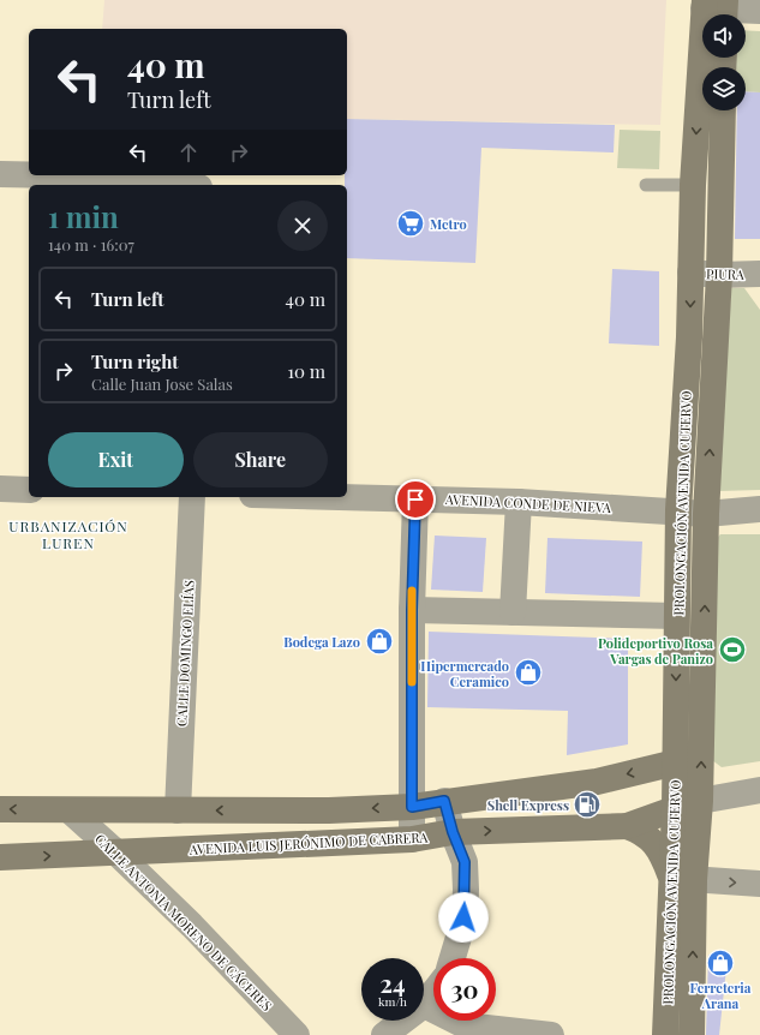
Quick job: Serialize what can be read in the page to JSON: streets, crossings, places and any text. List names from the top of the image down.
{
  "streets": {
    "street": [
      "PIURA",
      "AVENIDA CONDE DE NIEVA",
      "PROLONGACIÓN AVENIDA CUTERVO",
      "CALLE DOMINGO ELÍAS",
      "AVENIDA LUIS JERÓNIMO DE CABRERA",
      "CALLE ANTONIA MORENO DE CÁCERES"
    ]
  },
  "crossings": [
    ["PIURA", "PROLONGACIÓN AVENIDA CUTERVO"],
    ["AVENIDA CONDE DE NIEVA", "PROLONGACIÓN AVENIDA CUTERVO"],
    ["PROLONGACIÓN AVENIDA CUTERVO", "AVENIDA LUIS JERÓNIMO DE CABRERA"],
    ["AVENIDA LUIS JERÓNIMO DE CABRERA", "CALLE ANTONIA MORENO DE CÁCERES"]
  ],
  "districts": ["URBANIZACIÓN LUREN"],
  "places": {
    "supermarket": ["Metro"],
    "shop": ["Bodega Lazo", "Hipermercado Ceramico", "Ferreteria Arana"],
    "sports": ["Polideportivo Rosa Vargas de Panizo"],
    "fuel station": ["Shell Express"]
  },
  "page": {
    "turn": ["40 m", "Turn left"],
    "heading": ["1 min", "140 m · 16:07"],
    "list": [
      {
        "name": "Turn left",
        "value": "40 m"
      },
      {
        "name": "Turn right",
        "note": "Calle Juan Jose Salas",
        "value": "10 m"
      }
    ],
    "buttons": ["Exit", "Share"],
    "speed": "24 km/h",
    "limit": "30"
  }
}
